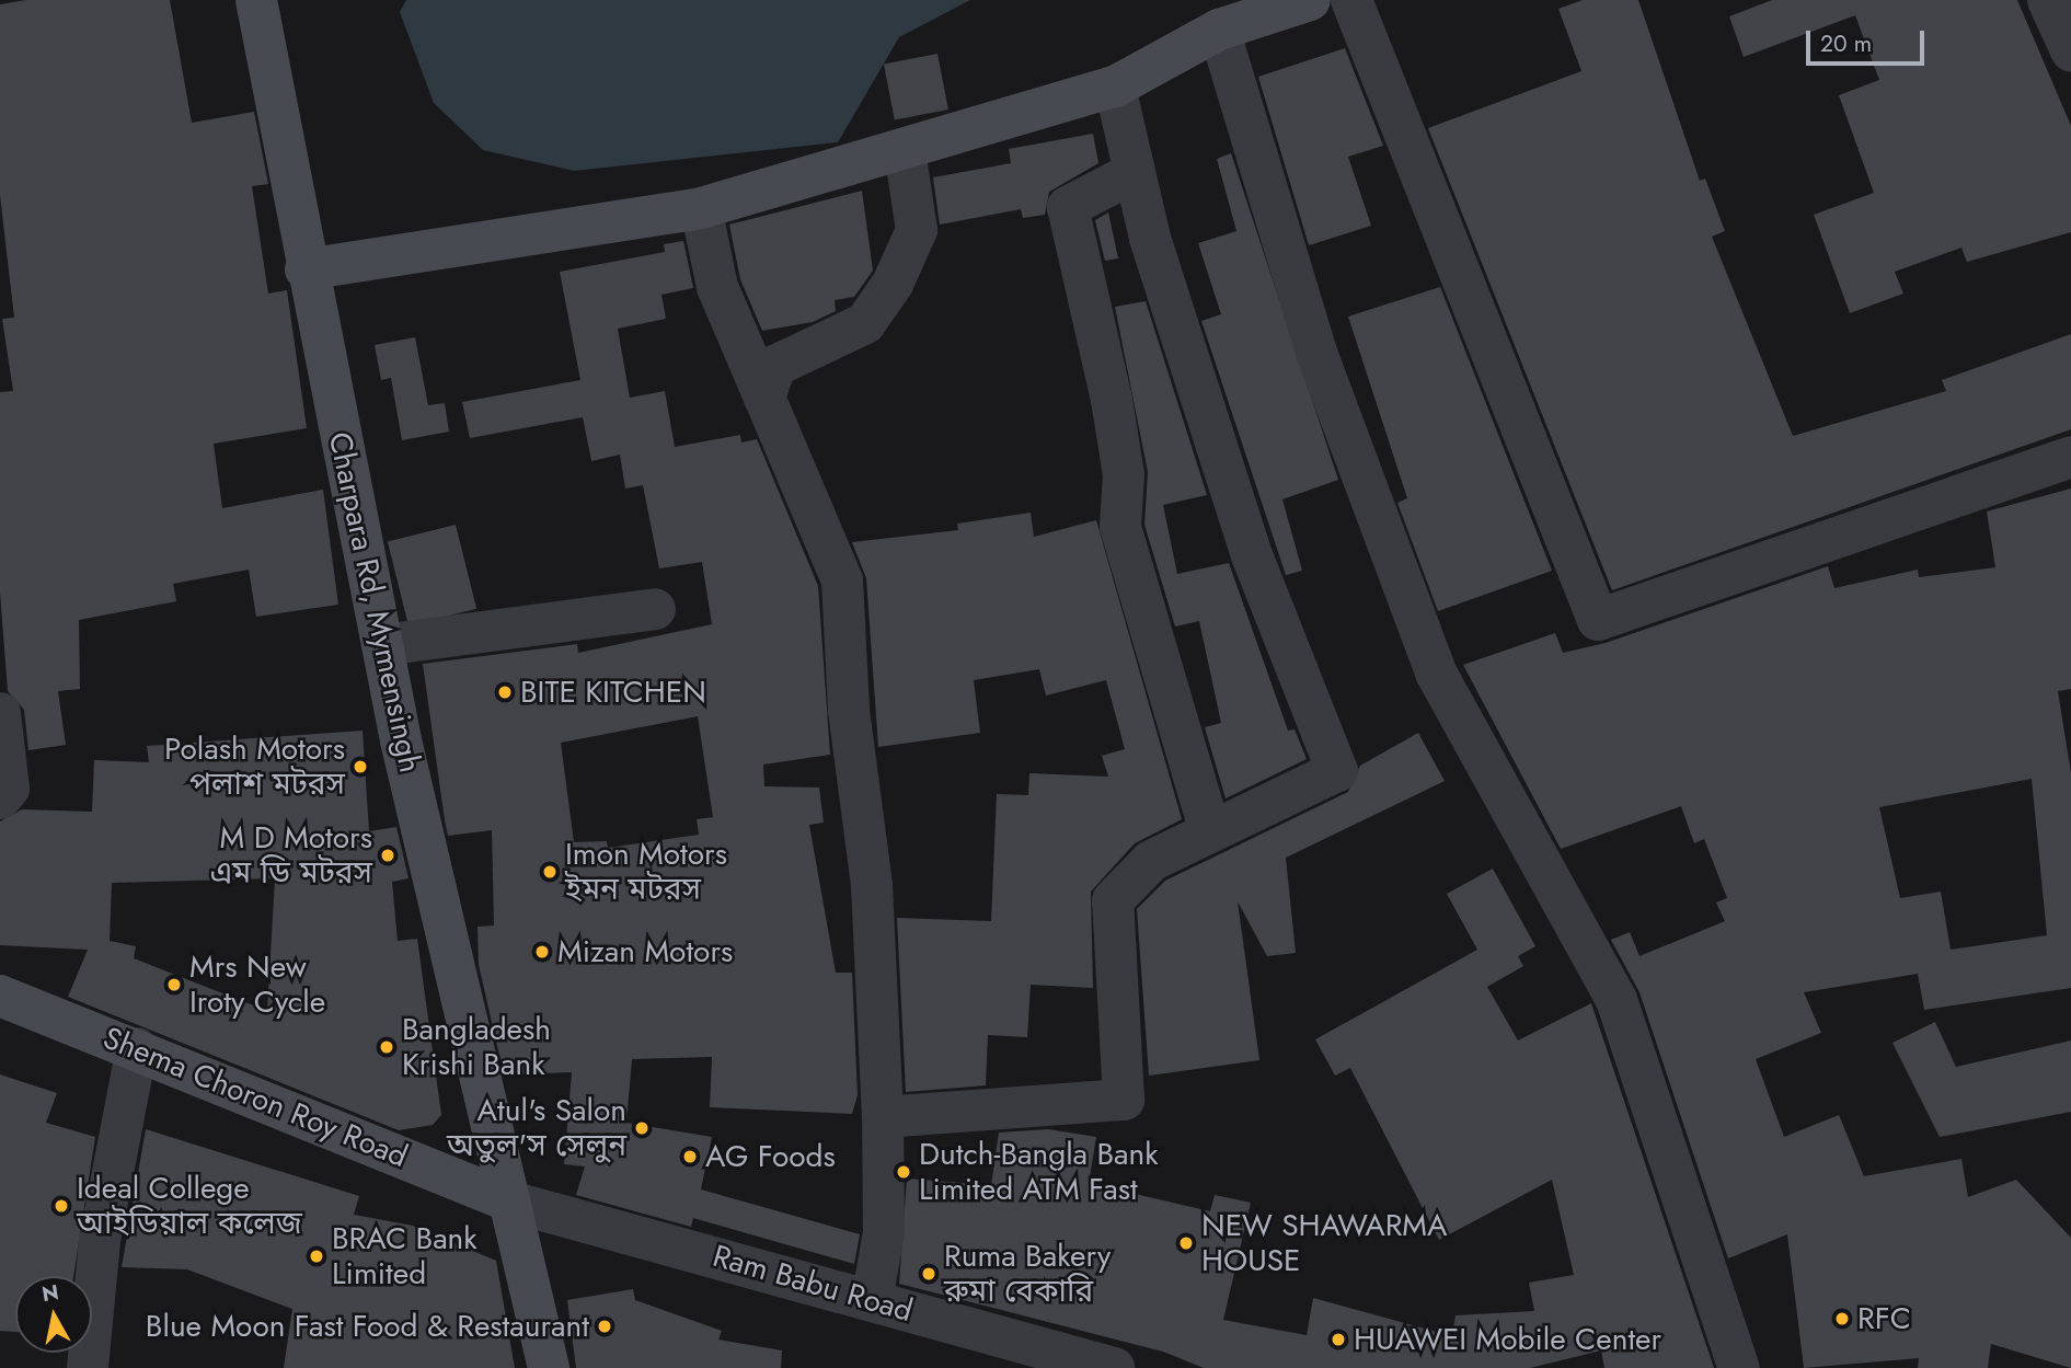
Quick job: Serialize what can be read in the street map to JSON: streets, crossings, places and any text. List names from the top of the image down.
{
  "streets": {
    "main road": ["Charpara Rd, Mymensingh", "Shema Choron Roy Road"],
    "street": ["Ram Babu Road"]
  },
  "crossings": [
    ["Charpara Rd, Mymensingh", "Shema Choron Roy Road"],
    ["Charpara Rd, Mymensingh", "Ram Babu Road"],
    ["Shema Choron Roy Road", "Ram Babu Road"]
  ],
  "places": [
    "BITE KITCHEN",
    "Polash Motors পলাশ মটরস",
    "M D Motors এম ডি মটরস",
    "Imon Motors ইমন মটরস",
    "Mizan Motors",
    "Mrs New Iroty Cycle",
    "Bangladesh Krishi Bank",
    "Atul's Salon অতুল'স সেলুন",
    "AG Foods",
    "Dutch-Bangla Bank Limited ATM Fast",
    "Ideal College আইডিয়াল কলেজ",
    "NEW SHAWARMA HOUSE",
    "BRAC Bank Limited",
    "Ruma Bakery রুমা বেকারি",
    "RFC",
    "Blue Moon Fast Food & Restaurant",
    "HUAWEI Mobile Center"
  ],
  "scale_bar": "20 m",
  "north": "top"
}
